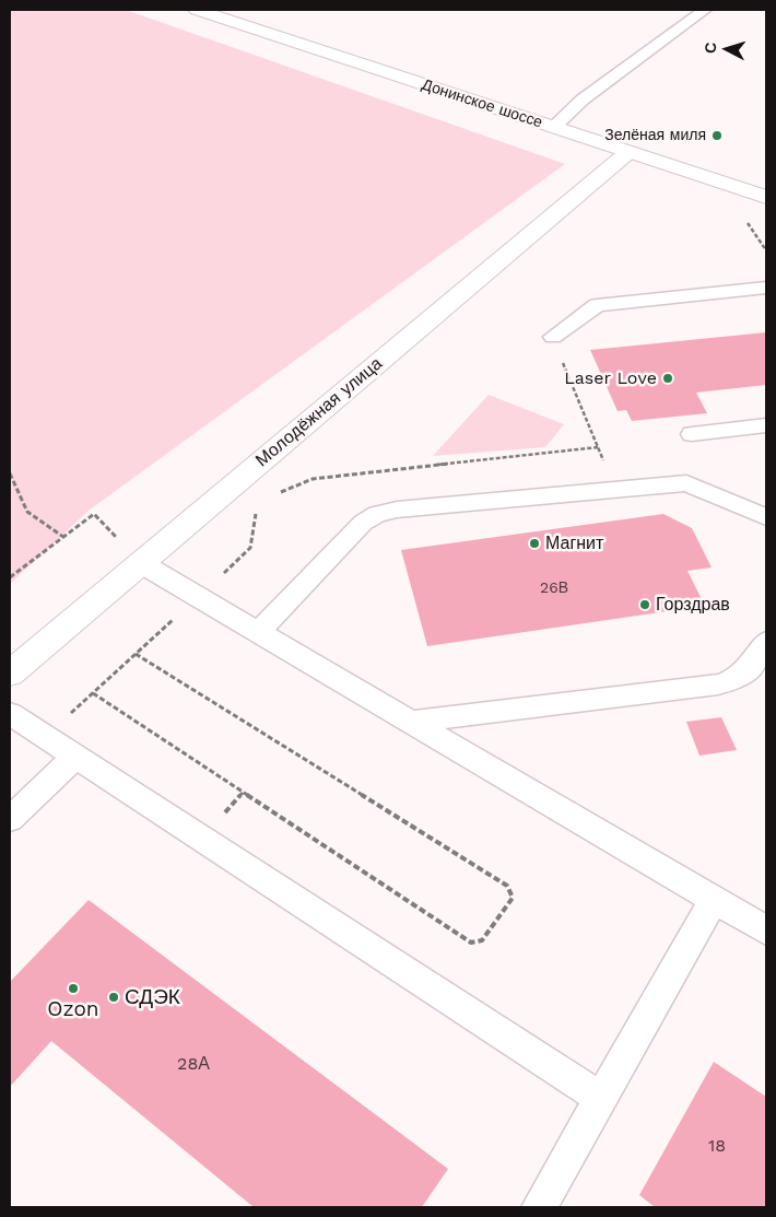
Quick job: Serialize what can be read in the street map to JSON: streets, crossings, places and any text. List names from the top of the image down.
{
  "streets": {
    "street": ["Донинское шоссе", "Молодёжная улица"]
  },
  "crossings": [
    ["Донинское шоссе", "Молодёжная улица"]
  ],
  "places": [
    "Зелёная миля",
    "Laser Love",
    "Магнит",
    "Горздрав",
    "Ozon",
    "СДЭК"
  ],
  "house_numbers": ["26В", "28А", "18"],
  "north": "left"
}
